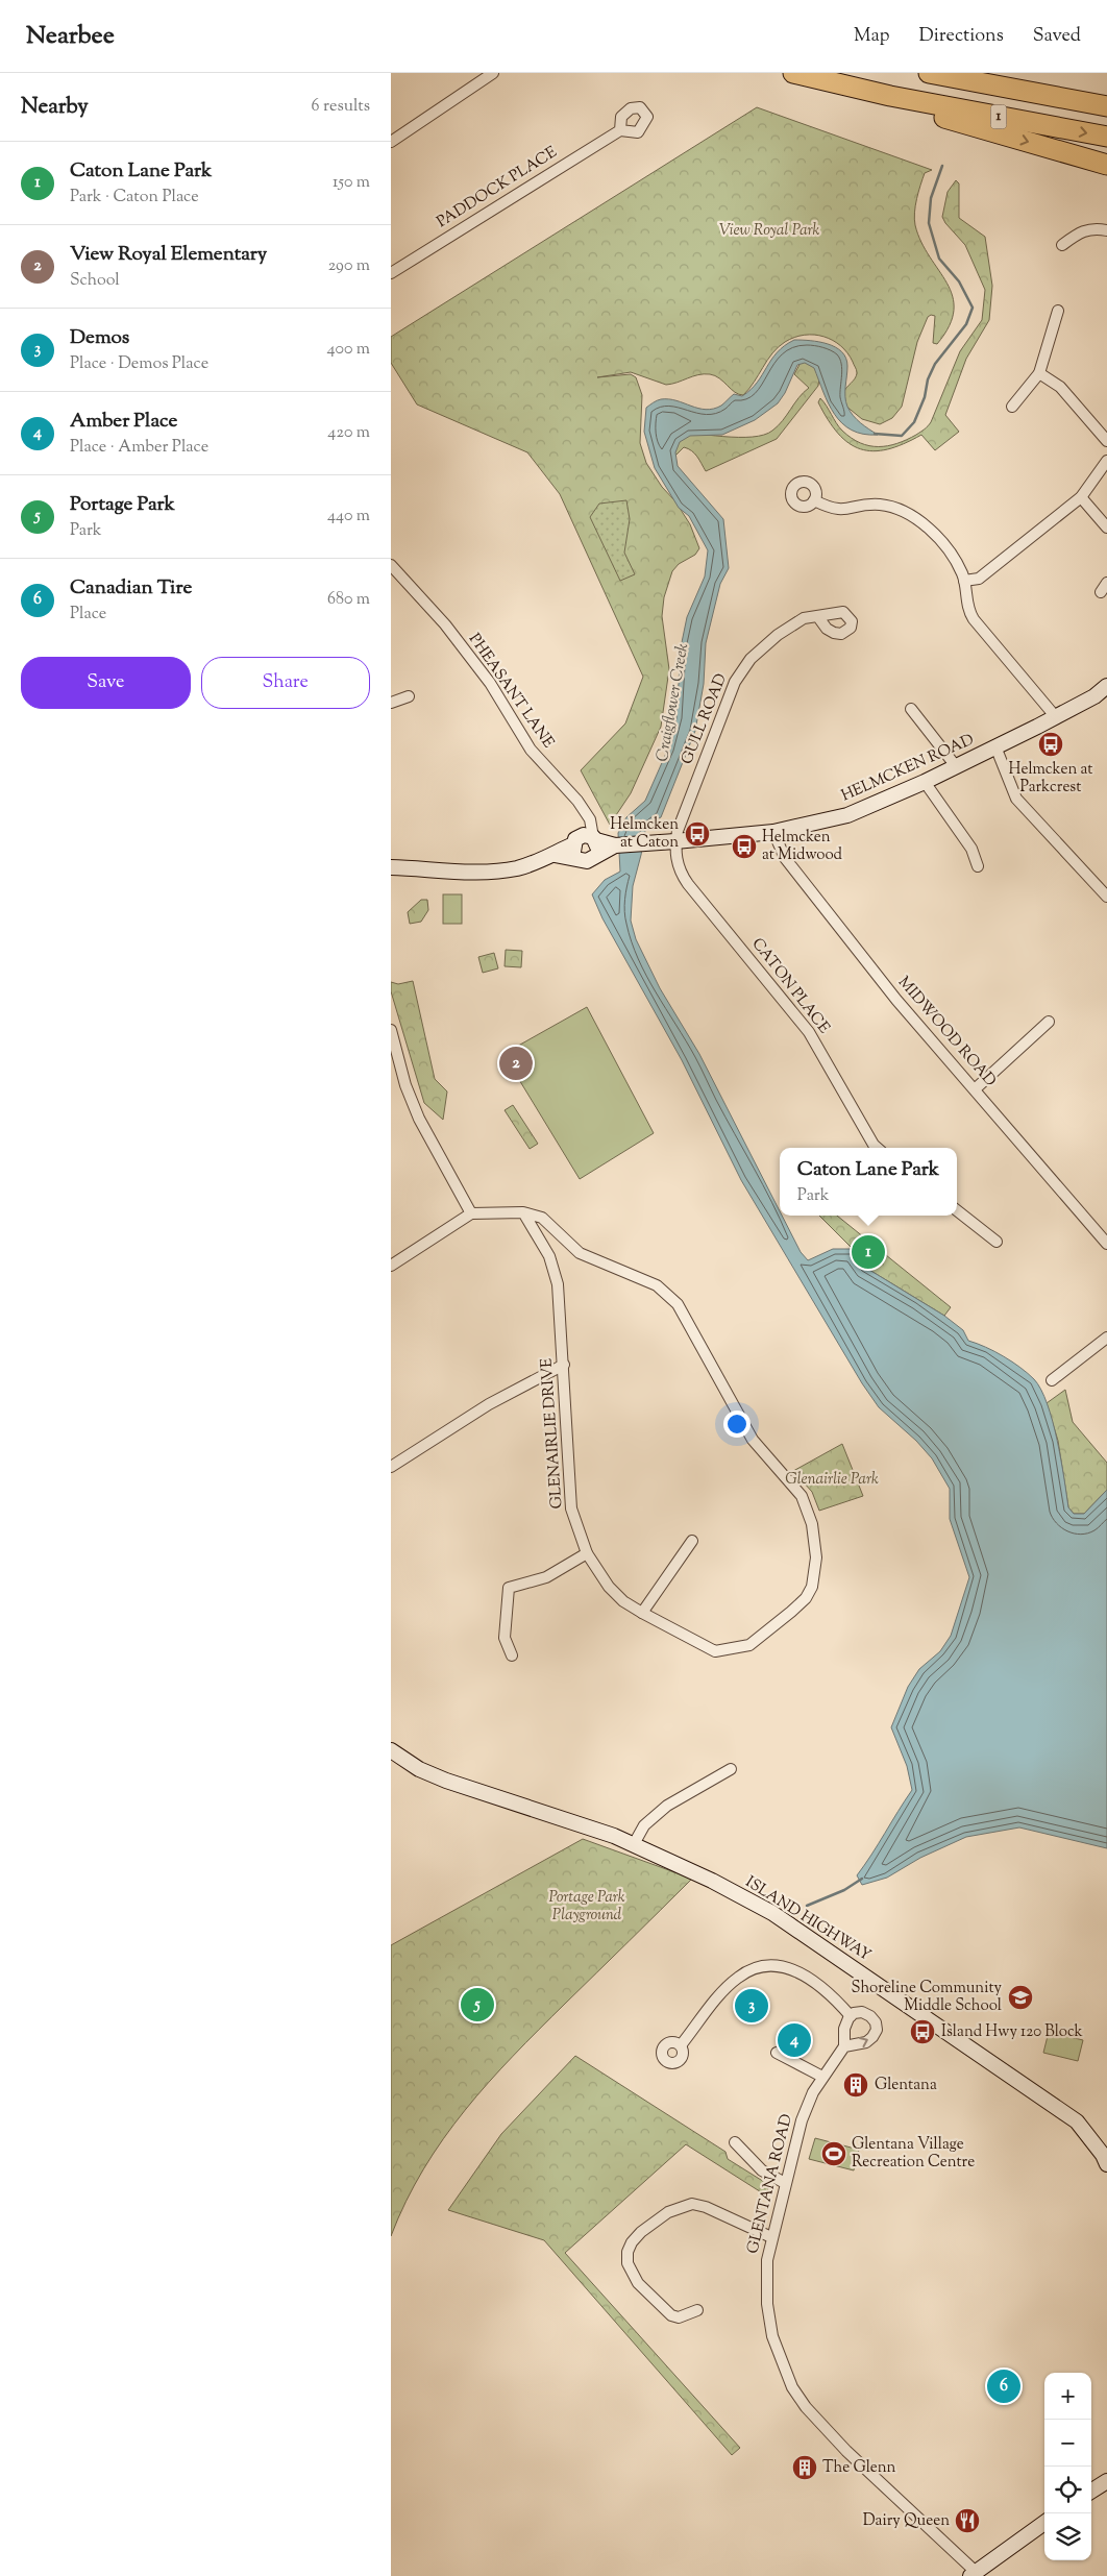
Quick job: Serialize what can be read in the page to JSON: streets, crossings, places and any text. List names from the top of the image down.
{
  "streets": {
    "highway": ["1"],
    "main road": ["HELMCKEN ROAD", "ISLAND HIGHWAY"],
    "street": [
      "PADDOCK PLACE",
      "PHEASANT LANE",
      "GULL ROAD",
      "CATON PLACE",
      "MIDWOOD ROAD",
      "GLENAIRLIE DRIVE",
      "GLENTANA ROAD"
    ]
  },
  "crossings": [
    ["PHEASANT LANE", "HELMCKEN ROAD"],
    ["GULL ROAD", "HELMCKEN ROAD"],
    ["GULL ROAD", "CATON PLACE"],
    ["HELMCKEN ROAD", "CATON PLACE"],
    ["HELMCKEN ROAD", "MIDWOOD ROAD"]
  ],
  "water": ["Craigflower Creek"],
  "parks": ["View Royal Park", "Glenairlie Park", "Portage Park Playground"],
  "places": {
    "bus stop": [
      "Helmcken at Parkcrest",
      "Helmcken at Caton",
      "Helmcken at Midwood",
      "Island Hwy 120 Block"
    ],
    "school or university": ["Shoreline Community Middle School"],
    "building": ["Glentana", "The Glenn"],
    "sports": ["Glentana Village Recreation Centre"],
    "restaurant": ["Dairy Queen"]
  },
  "page": {
    "header": "Nearbee",
    "nav": ["Map", "Directions", "Saved"],
    "heading": ["Nearby", "6 results"],
    "list": [
      {
        "mark": "1",
        "name": "Caton Lane Park",
        "note": "Park · Caton Place",
        "value": "150 m"
      },
      {
        "mark": "2",
        "name": "View Royal Elementary",
        "note": "School",
        "value": "290 m"
      },
      {
        "mark": "3",
        "name": "Demos",
        "note": "Place · Demos Place",
        "value": "400 m"
      },
      {
        "mark": "4",
        "name": "Amber Place",
        "note": "Place · Amber Place",
        "value": "420 m"
      },
      {
        "mark": "5",
        "name": "Portage Park",
        "note": "Park",
        "value": "440 m"
      },
      {
        "mark": "6",
        "name": "Canadian Tire",
        "note": "Place",
        "value": "680 m"
      }
    ],
    "buttons": ["Save", "Share"],
    "pins": [
      "2",
      "1",
      "5",
      "3",
      "4",
      "6"
    ],
    "popup": ["Caton Lane Park", "Park"],
    "map_buttons": ["+", "−"]
  }
}
